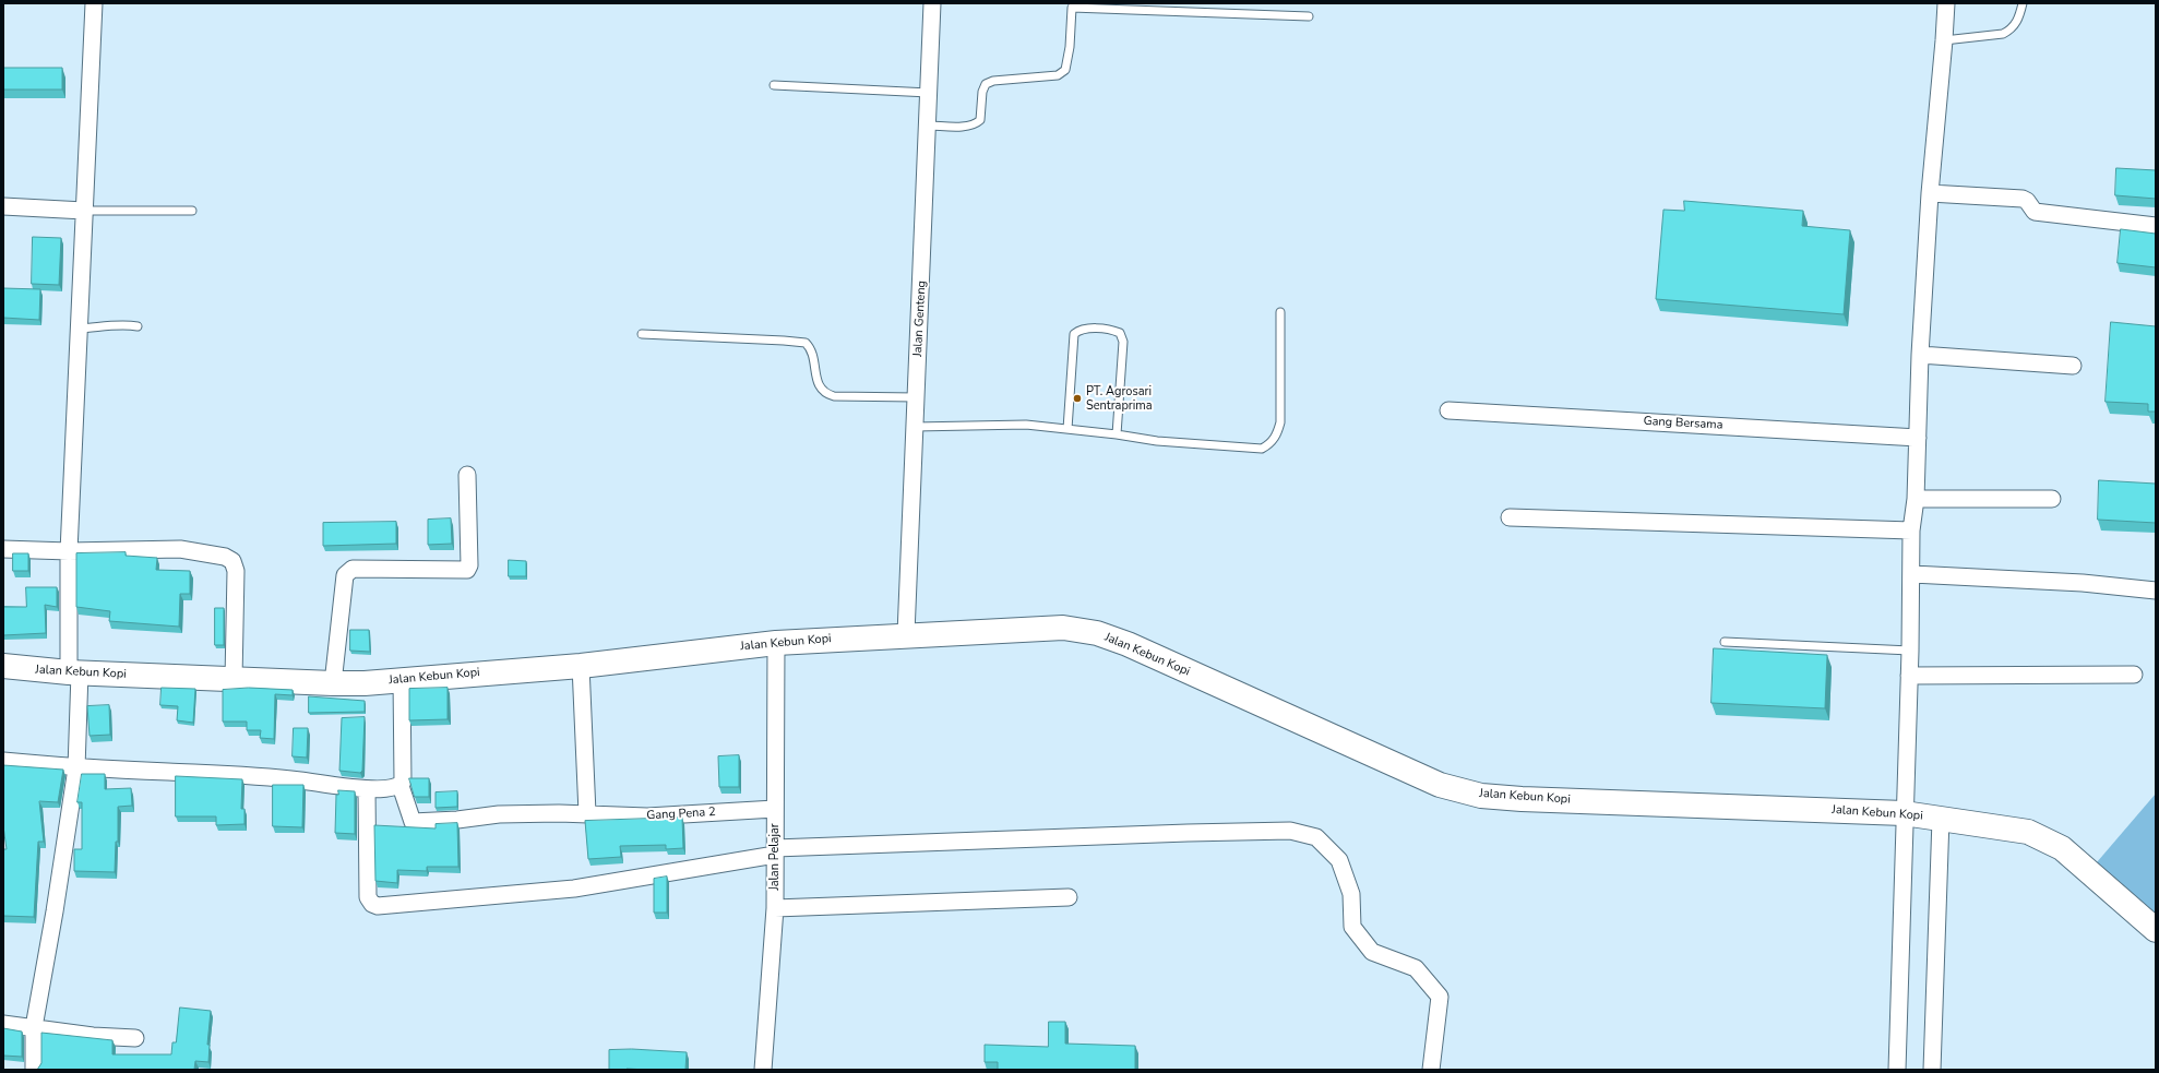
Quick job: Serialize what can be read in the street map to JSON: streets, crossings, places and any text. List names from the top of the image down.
{
  "streets": {
    "main road": ["Jalan Kebun Kopi"],
    "street": [
      "Jalan Genteng",
      "Gang Bersama",
      "Gang Pena 2",
      "Jalan Pelajar"
    ]
  },
  "crossings": [
    ["Jalan Genteng", "Jalan Kebun Kopi"],
    ["Jalan Kebun Kopi", "Jalan Pelajar"],
    ["Gang Pena 2", "Jalan Pelajar"]
  ],
  "places": ["PT. Agrosari Sentraprima"]
}
